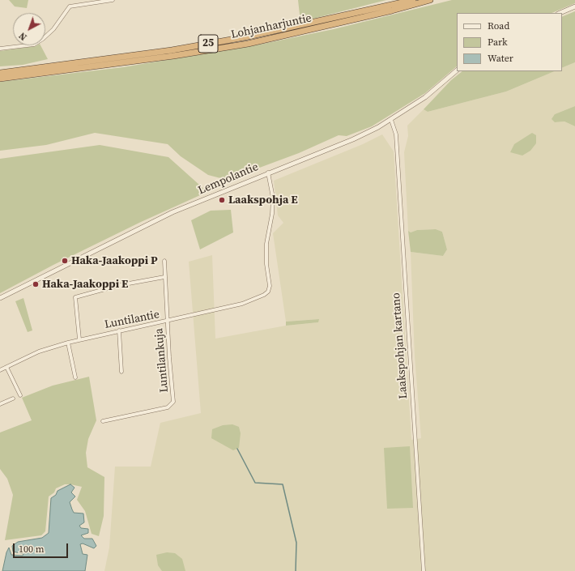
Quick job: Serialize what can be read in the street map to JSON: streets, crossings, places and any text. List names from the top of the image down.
{
  "streets": {
    "highway": ["Lohjanharjuntie", "25"],
    "street": [
      "Lempolantie",
      "Luntilantie",
      "Laakspohjan kartano",
      "Luntilankuja"
    ]
  },
  "crossings": [
    ["Lempolantie", "Luntilantie"],
    ["Lempolantie", "Laakspohjan kartano"],
    ["Luntilantie", "Luntilankuja"]
  ],
  "places": ["Laakspohja E", "Haka-Jaakoppi P", "Haka-Jaakoppi E"],
  "legend": ["Road", "Park", "Water"],
  "scale_bar": "100 m",
  "north": "bottom left"
}
